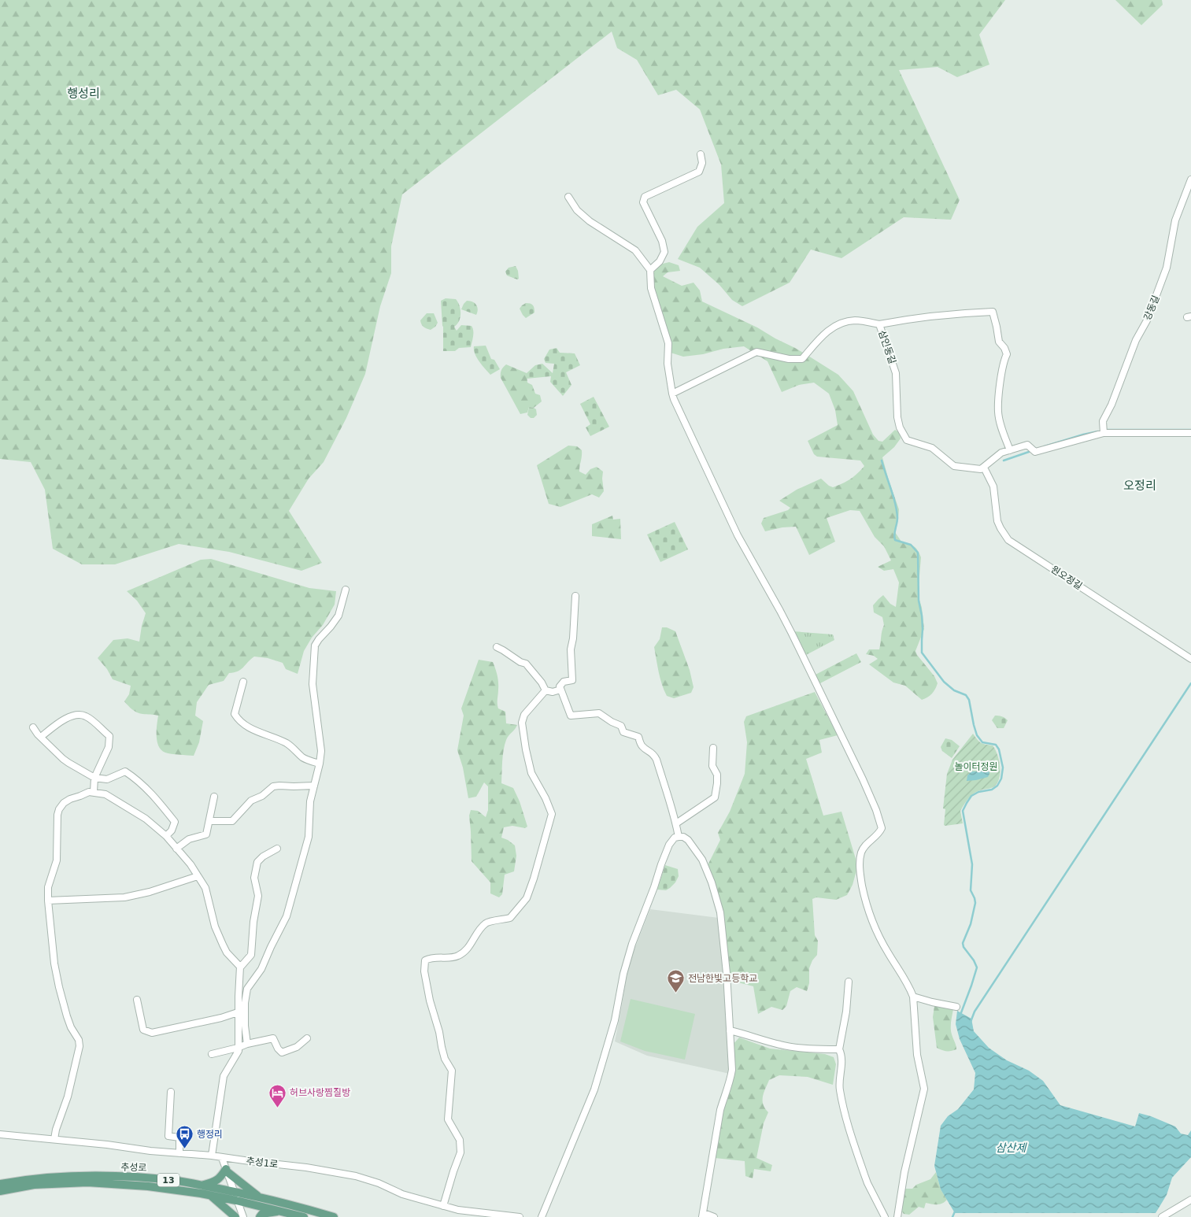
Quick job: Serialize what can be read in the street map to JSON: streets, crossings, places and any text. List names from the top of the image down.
{
  "streets": {
    "main road": ["추성로", "13"],
    "street": [
      "강동길",
      "삼인동길",
      "원오정길",
      "추성1로"
    ]
  },
  "crossings": [
    ["삼인동길", "원오정길"]
  ],
  "districts": ["행성리", "오정리"],
  "water": ["삼산제"],
  "parks": ["놀이터정원"],
  "places": {
    "school or university": ["전남한빛고등학교"],
    "hotel": ["허브사랑찜질방"],
    "bus stop": ["행정리"]
  }
}
